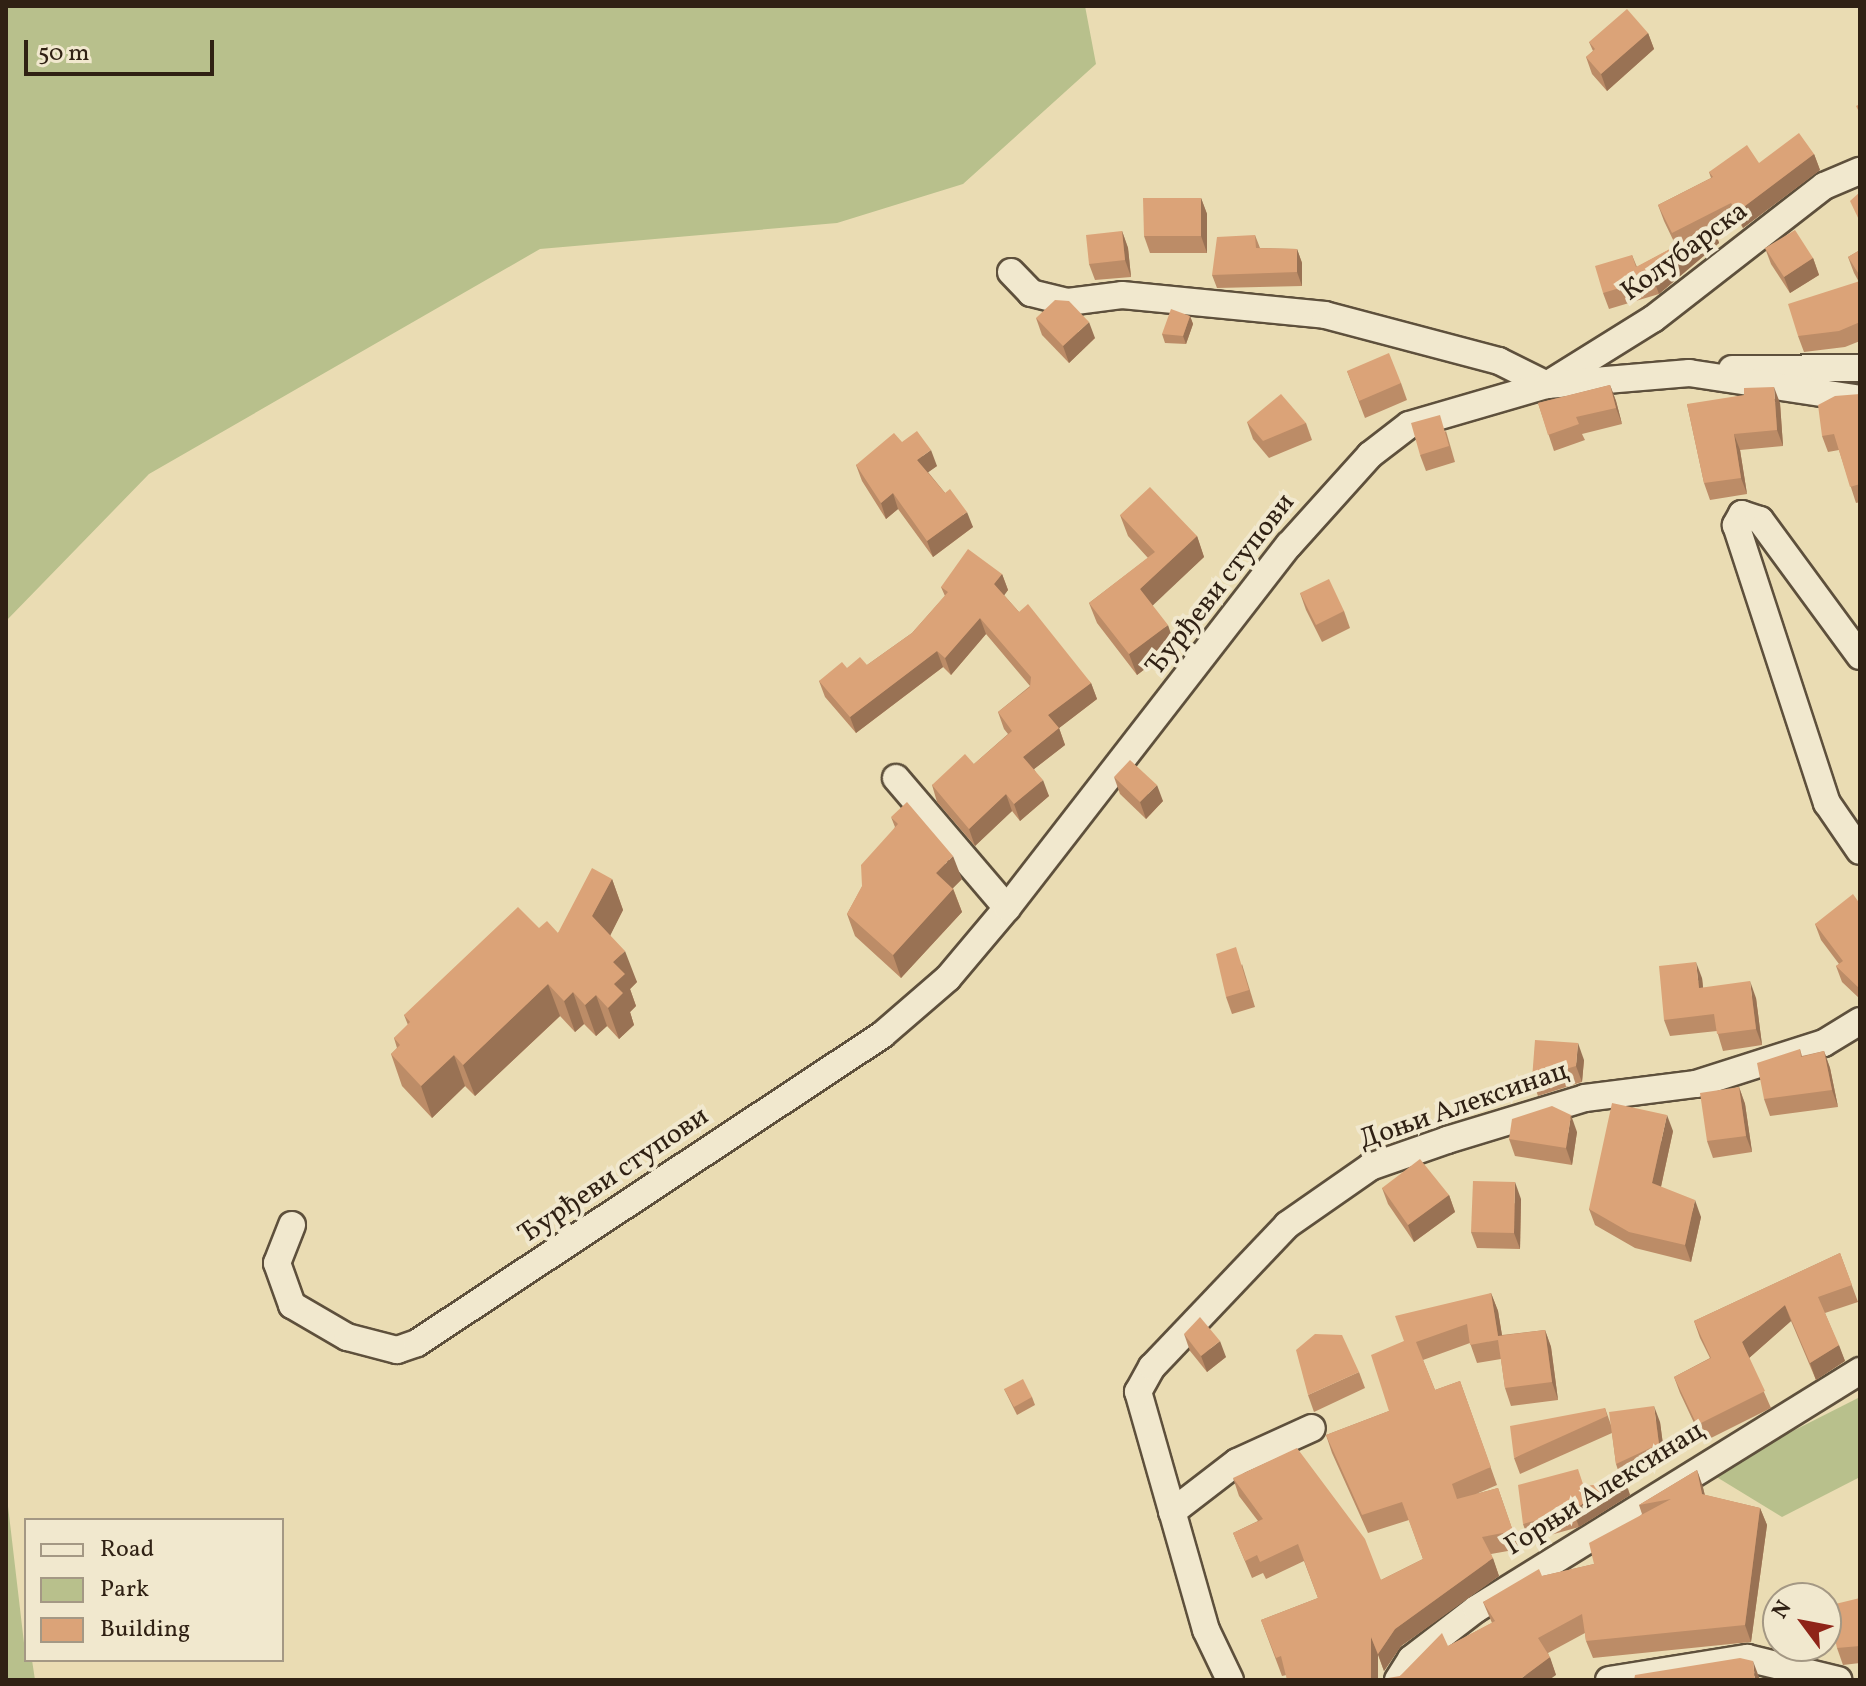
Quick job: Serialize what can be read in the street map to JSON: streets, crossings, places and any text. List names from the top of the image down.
{
  "streets": {
    "street": [
      "Колубарска",
      "Ђурђеви ступови",
      "Доњи Алексинац",
      "Горњи Алексинац"
    ]
  },
  "crossings": [
    ["Колубарска", "Ђурђеви ступови"]
  ],
  "legend": ["Road", "Park", "Building"],
  "scale_bar": "50 m",
  "north": "top left"
}
